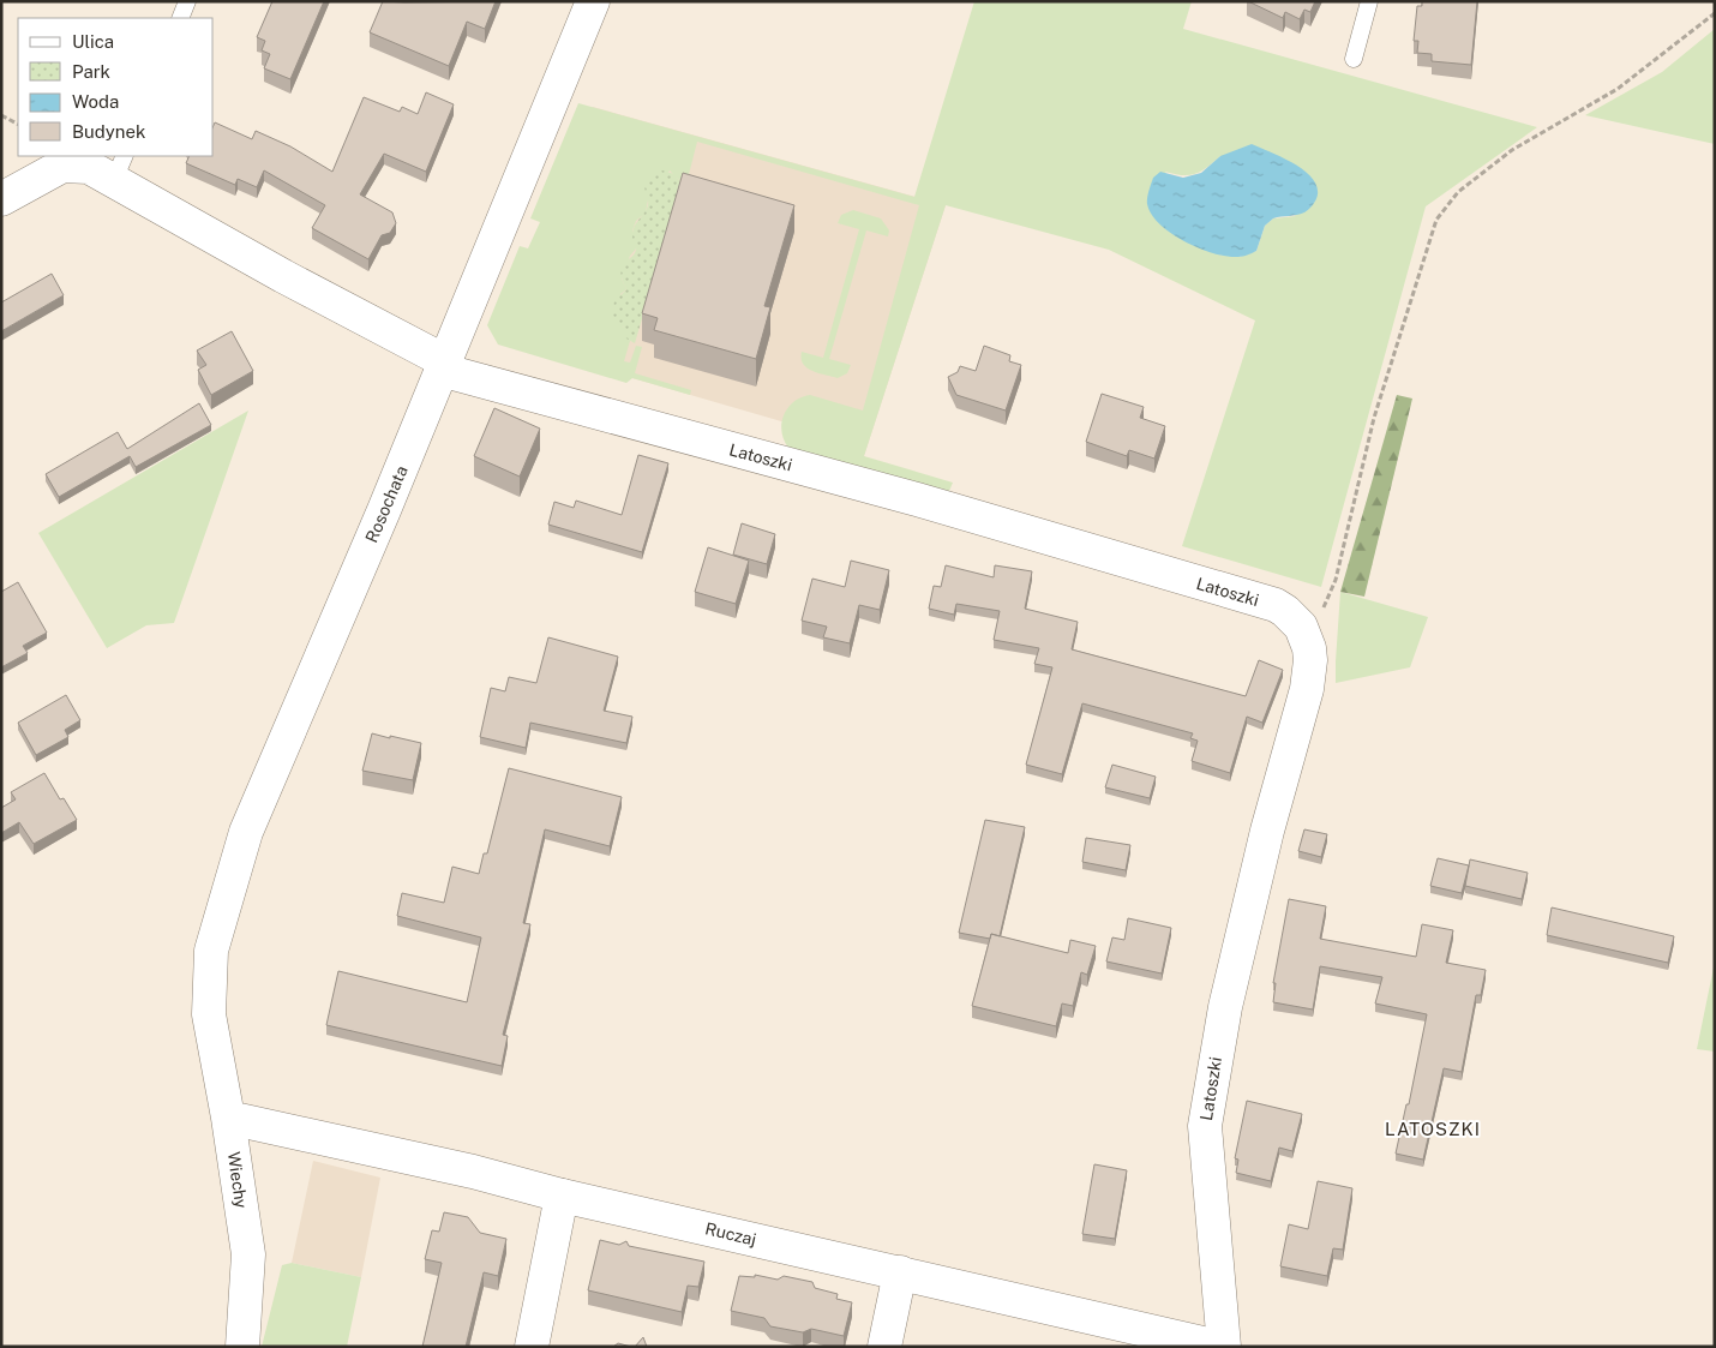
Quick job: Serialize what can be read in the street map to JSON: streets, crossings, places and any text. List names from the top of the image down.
{
  "streets": {
    "street": [
      "Latoszki",
      "Rosochata",
      "Wiechy",
      "Ruczaj"
    ]
  },
  "crossings": [
    ["Latoszki", "Rosochata"],
    ["Rosochata", "Wiechy"],
    ["Wiechy", "Ruczaj"]
  ],
  "districts": ["LATOSZKI"],
  "legend": [
    "Ulica",
    "Park",
    "Woda",
    "Budynek"
  ]
}
